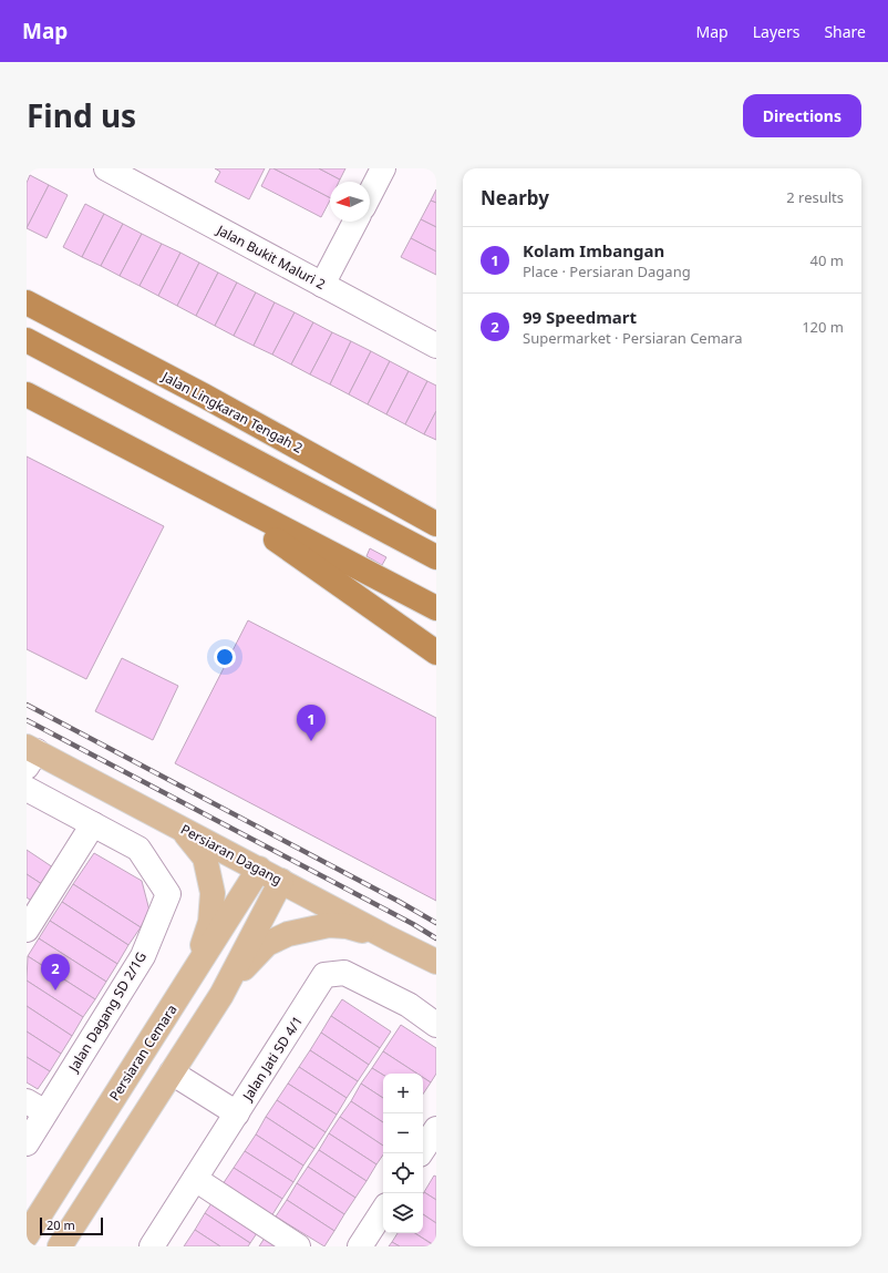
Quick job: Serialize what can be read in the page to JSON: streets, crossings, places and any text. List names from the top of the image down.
{
  "streets": {
    "highway": ["Jalan Lingkaran Tengah 2"],
    "main road": ["Persiaran Dagang", "Persiaran Cemara"],
    "street": ["Jalan Bukit Maluri 2", "Jalan Dagang SD 2/1G", "Jalan Jati SD 4/1"]
  },
  "crossings": [
    ["Persiaran Dagang", "Persiaran Cemara"]
  ],
  "scale_bar": "20 m",
  "north": "left",
  "page": {
    "header": "Map",
    "nav": ["Map", "Layers", "Share"],
    "title": "Find us",
    "buttons": "Directions",
    "heading": ["Nearby", "2 results"],
    "list": [
      {
        "mark": "1",
        "name": "Kolam Imbangan",
        "note": "Place · Persiaran Dagang",
        "value": "40 m"
      },
      {
        "mark": "2",
        "name": "99 Speedmart",
        "note": "Supermarket · Persiaran Cemara",
        "value": "120 m"
      }
    ],
    "pins": ["1", "2"],
    "map_buttons": ["+", "−"],
    "scale": "20 m"
  }
}
